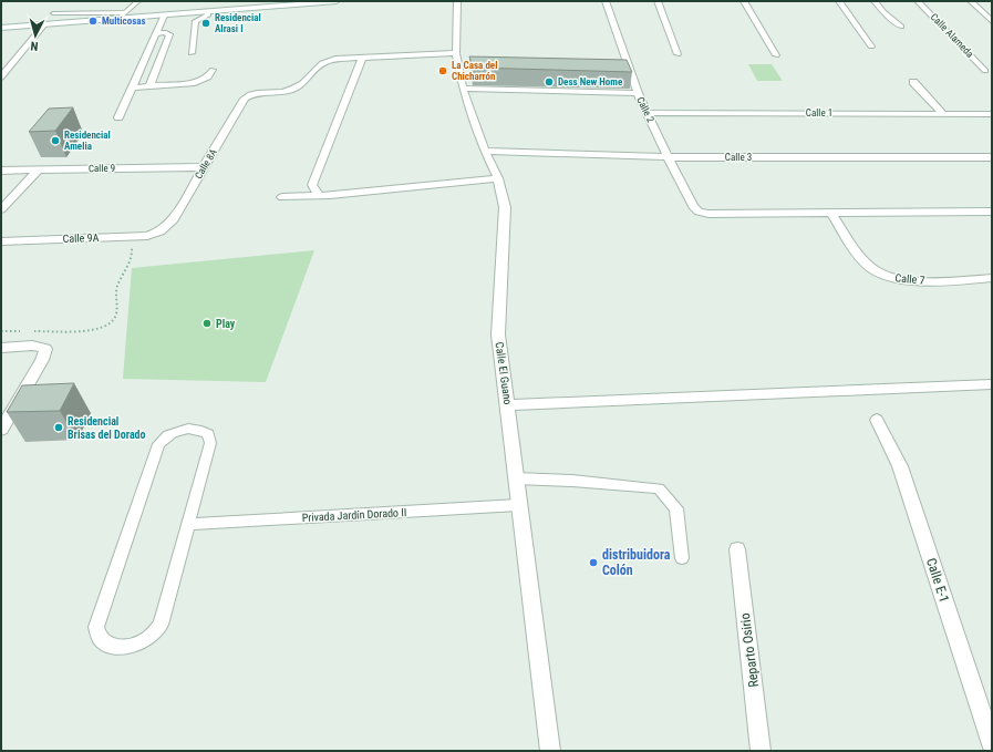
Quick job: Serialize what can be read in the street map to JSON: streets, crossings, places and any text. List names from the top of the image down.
{
  "streets": {
    "street": [
      "Calle Alameda",
      "Calle 2",
      "Calle 1",
      "Calle 3",
      "Calle 8A",
      "Calle 9",
      "Calle 9A",
      "Calle 7",
      "Calle El Guano",
      "Calle E-1",
      "Reparto Osirio"
    ],
    "lane": ["Privada Jardín Dorado II"]
  },
  "crossings": [
    ["Calle 2", "Calle 1"],
    ["Calle 2", "Calle 3"],
    ["Calle 2", "Calle 7"],
    ["Calle 3", "Calle El Guano"],
    ["Calle 8A", "Calle 9"],
    ["Calle 8A", "Calle 9A"],
    ["Calle El Guano", "Privada Jardín Dorado II"]
  ],
  "places": [
    "Multicosas",
    "Residencial Alrasi I",
    "La Casa del Chicharrón",
    "Dess New Home",
    "Residencial Amelia",
    "Play",
    "Residencial Brisas del Dorado",
    "distribuidora Colón"
  ],
  "north": "bottom"
}
